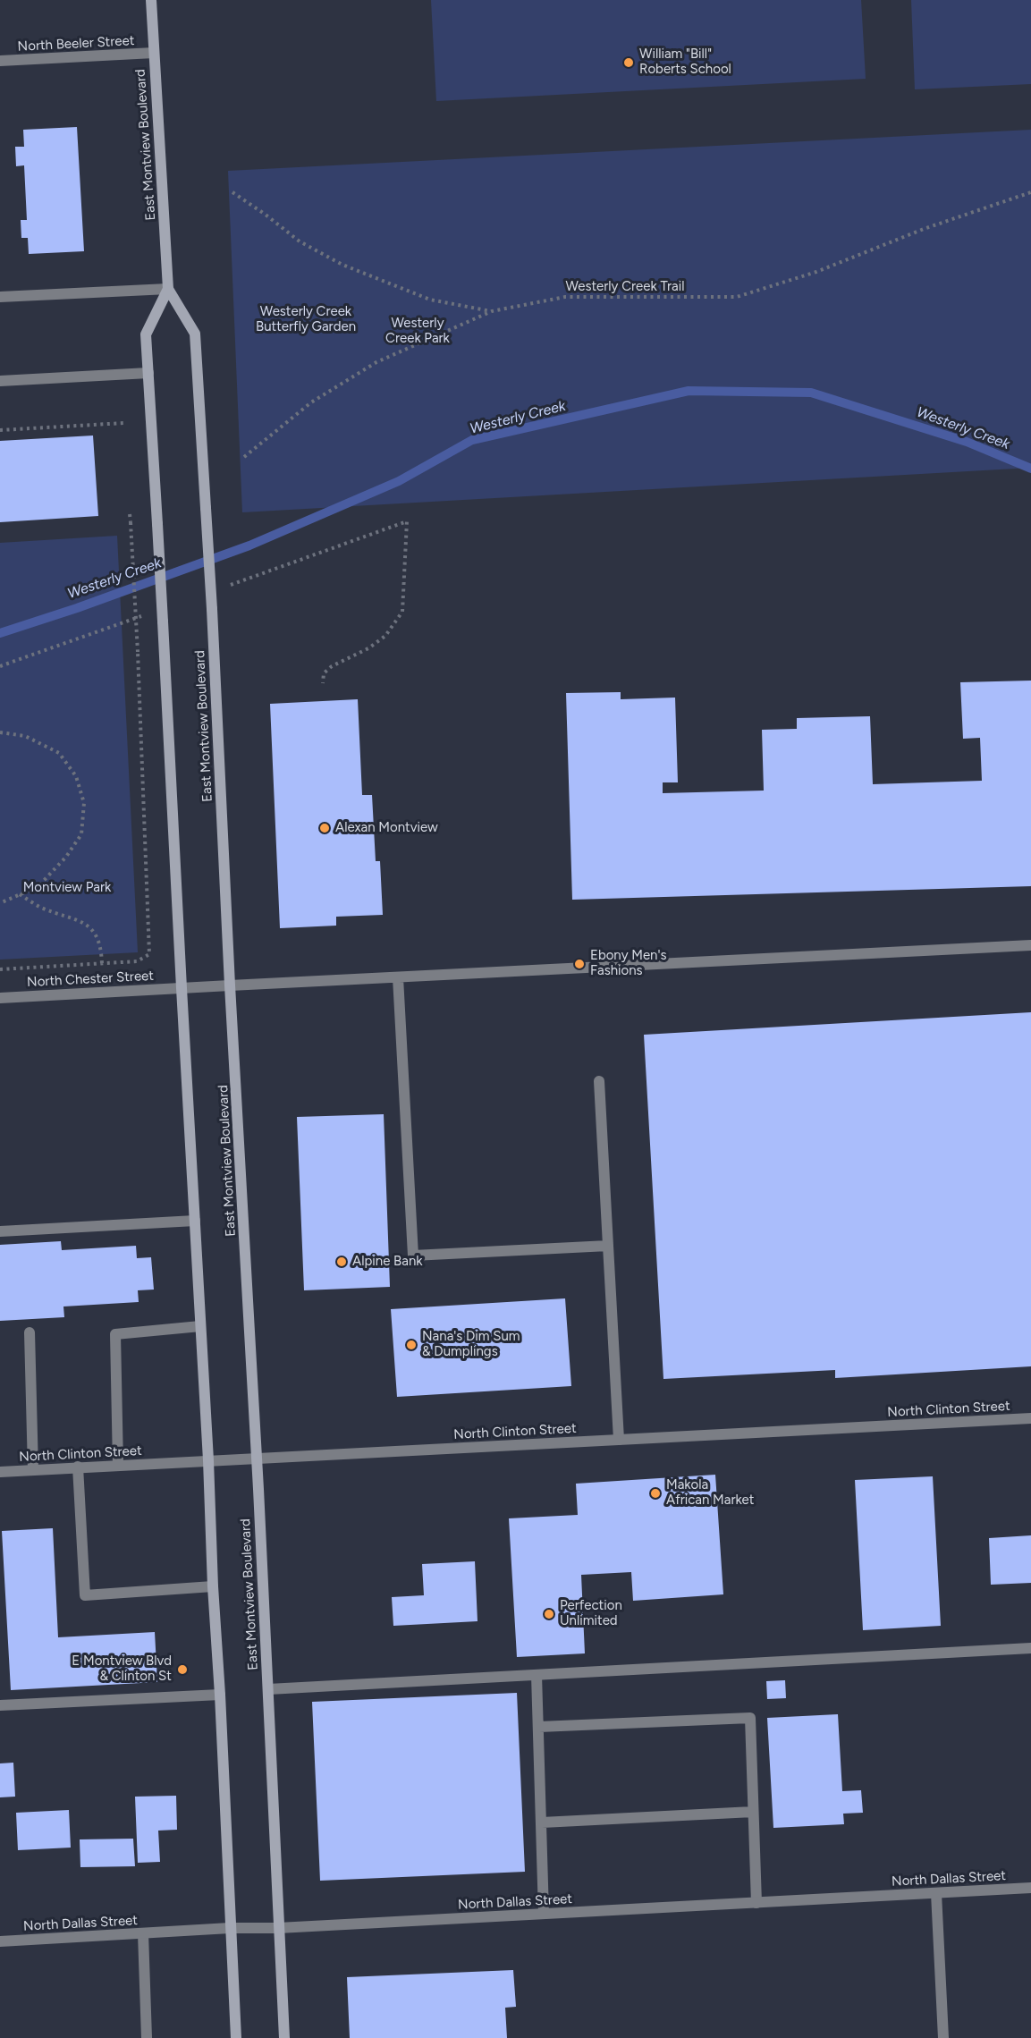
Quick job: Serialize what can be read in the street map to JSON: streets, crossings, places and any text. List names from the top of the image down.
{
  "streets": {
    "main road": ["East Montview Boulevard"],
    "street": [
      "North Beeler Street",
      "North Chester Street",
      "North Clinton Street",
      "North Dallas Street"
    ],
    "path": ["Westerly Creek Trail"]
  },
  "crossings": [
    ["North Beeler Street", "East Montview Boulevard"],
    ["East Montview Boulevard", "North Chester Street"],
    ["East Montview Boulevard", "North Clinton Street"],
    ["East Montview Boulevard", "North Dallas Street"]
  ],
  "water": ["Westerly Creek"],
  "parks": ["Westerly Creek Butterfly Garden", "Westerly Creek Park", "Montview Park"],
  "places": [
    "William \"Bill\" Roberts School",
    "Alexan Montview",
    "Ebony Men's Fashions",
    "Alpine Bank",
    "Nana's Dim Sum & Dumplings",
    "Makola African Market",
    "Perfection Unlimited",
    "E Montview Blvd & Clinton St"
  ]
}
